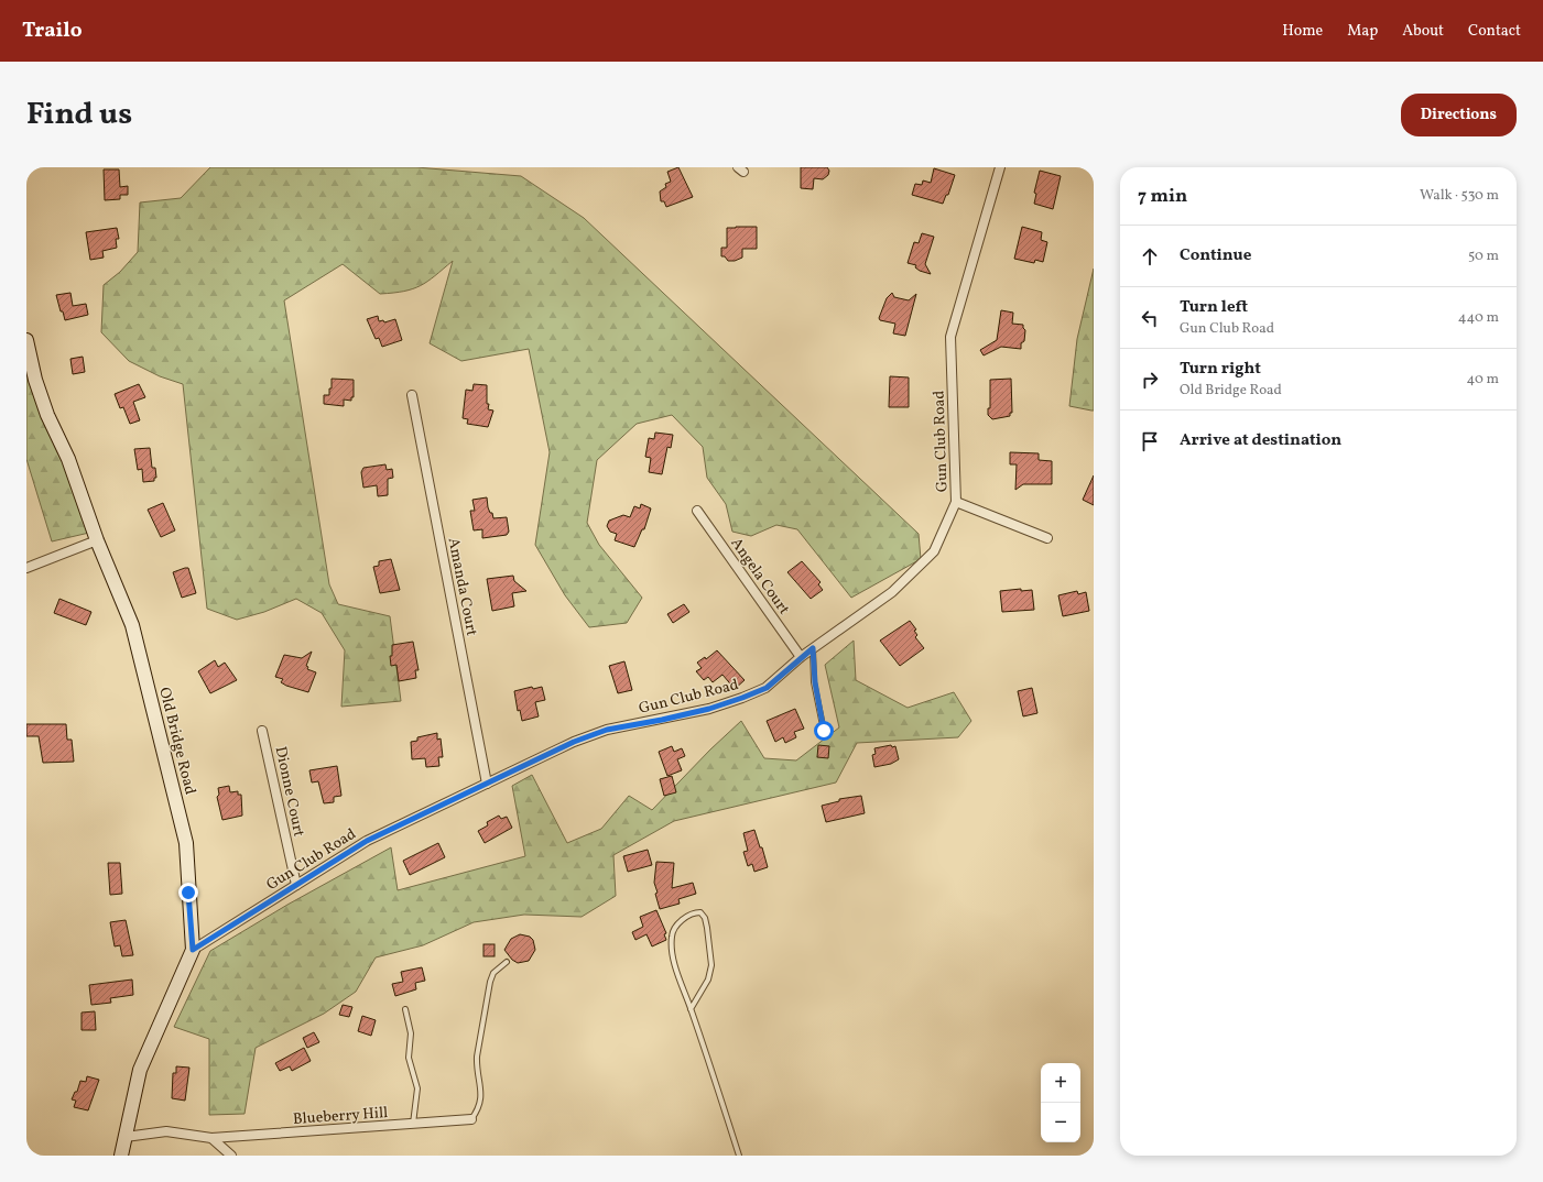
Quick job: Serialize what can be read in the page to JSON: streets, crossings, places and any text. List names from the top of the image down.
{
  "streets": {
    "street": [
      "Gun Club Road",
      "Angela Court",
      "Amanda Court",
      "Old Bridge Road",
      "Dionne Court",
      "Blueberry Hill"
    ]
  },
  "crossings": [
    ["Gun Club Road", "Angela Court"],
    ["Gun Club Road", "Amanda Court"],
    ["Gun Club Road", "Old Bridge Road"],
    ["Gun Club Road", "Dionne Court"],
    ["Old Bridge Road", "Blueberry Hill"]
  ],
  "page": {
    "header": "Trailo",
    "nav": [
      "Home",
      "Map",
      "About",
      "Contact"
    ],
    "title": "Find us",
    "buttons": "Directions",
    "heading": ["7 min", "Walk · 530 m"],
    "list": [
      ["Continue", "50 m"],
      ["Turn left", "Gun Club Road", "440 m"],
      ["Turn right", "Old Bridge Road", "40 m"],
      "Arrive at destination"
    ],
    "map_buttons": ["+", "−"]
  }
}
